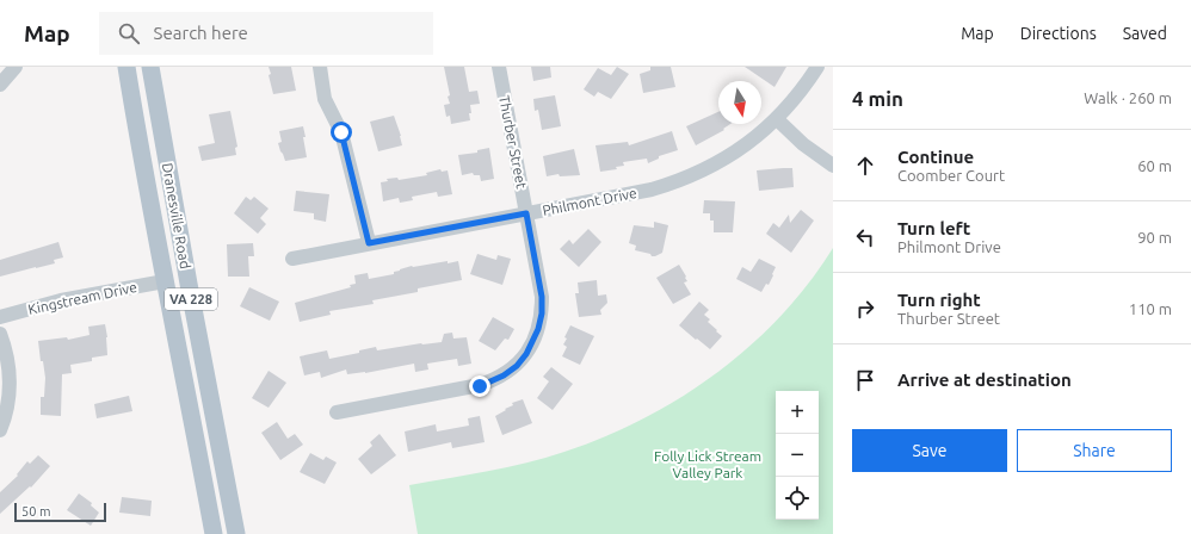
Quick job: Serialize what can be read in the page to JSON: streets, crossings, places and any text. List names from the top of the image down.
{
  "streets": {
    "main road": ["Dranesville Road", "VA 228"],
    "street": ["Thurber Street", "Philmont Drive", "Kingstream Drive"]
  },
  "crossings": [
    ["Thurber Street", "Philmont Drive"],
    ["Dranesville Road", "Kingstream Drive"]
  ],
  "parks": ["Folly Lick Stream Valley Park"],
  "scale_bar": "50 m",
  "north": "bottom",
  "page": {
    "header": "Map",
    "search": "Search here",
    "nav": ["Map", "Directions", "Saved"],
    "heading": ["4 min", "Walk · 260 m"],
    "list": [
      ["Continue", "Coomber Court", "60 m"],
      ["Turn left", "Philmont Drive", "90 m"],
      ["Turn right", "Thurber Street", "110 m"],
      "Arrive at destination"
    ],
    "map_buttons": ["+", "−"],
    "buttons": ["Save", "Share"],
    "scale": "50 m"
  }
}
